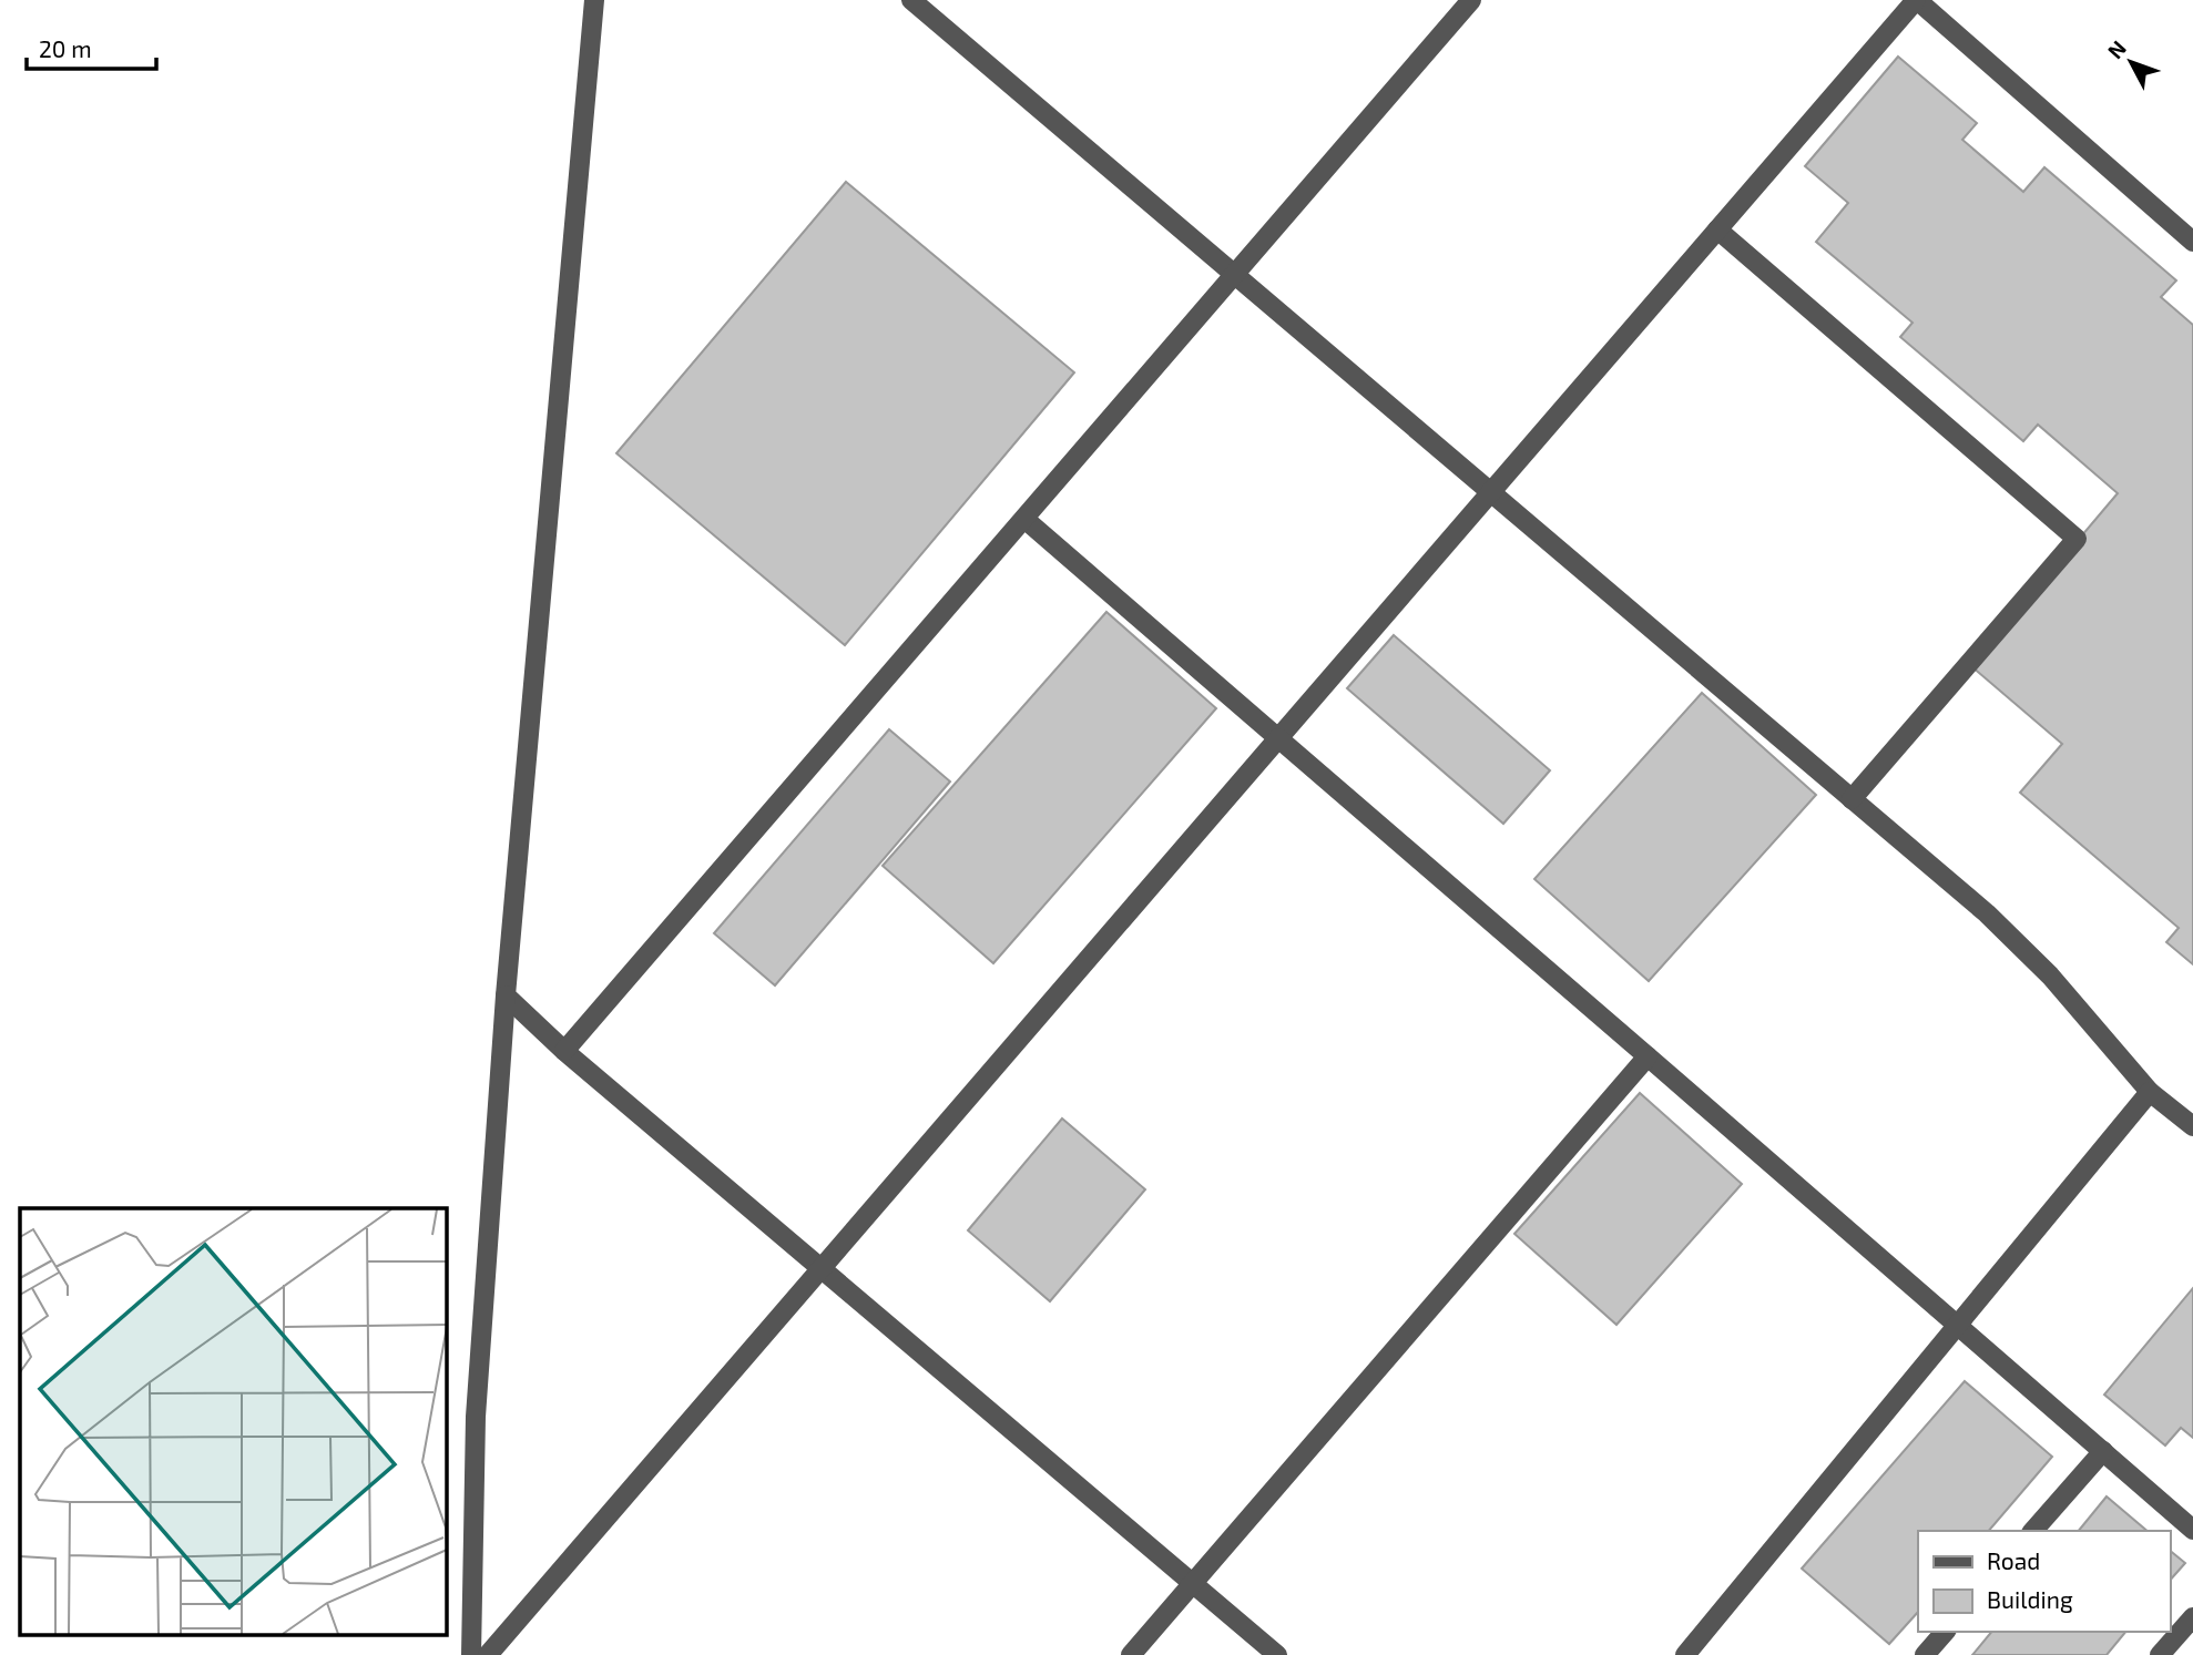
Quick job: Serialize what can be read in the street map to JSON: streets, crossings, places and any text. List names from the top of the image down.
{
  "legend": ["Road", "Building"],
  "scale_bar": "20 m",
  "north": "top left"
}
